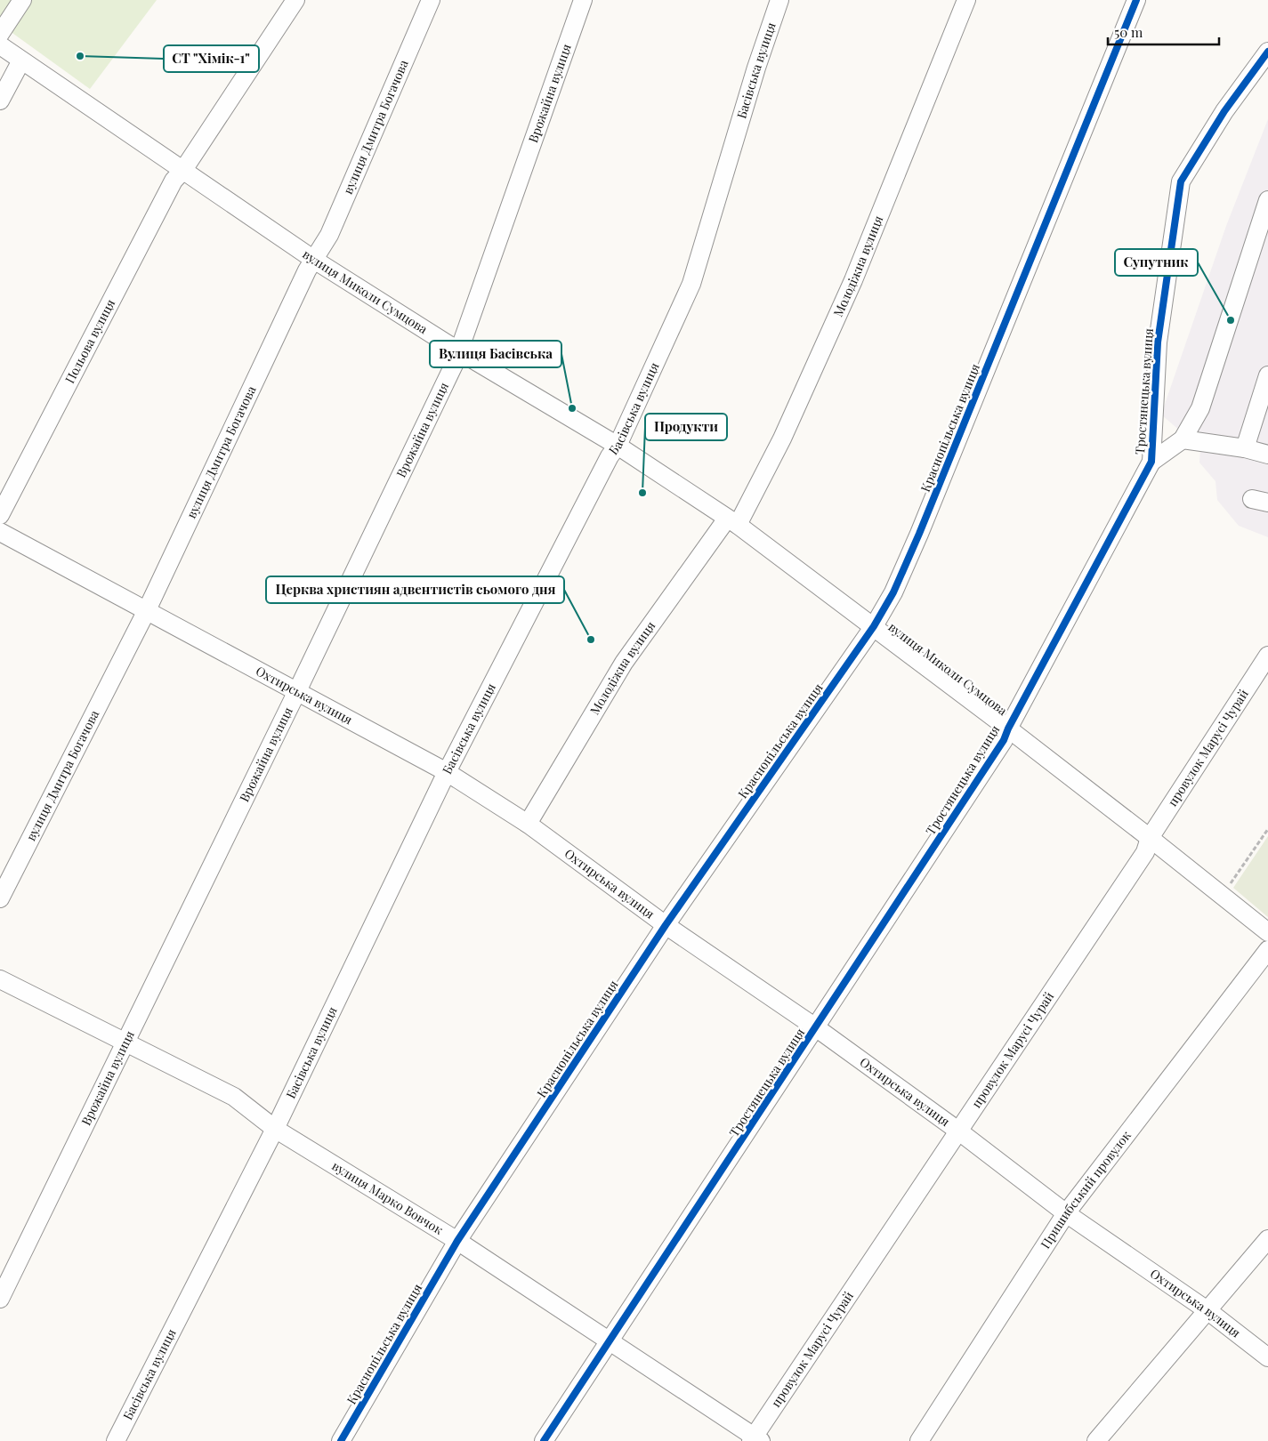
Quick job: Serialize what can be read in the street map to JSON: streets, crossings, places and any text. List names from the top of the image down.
{
  "streets": {
    "street": [
      "Басівська вулиця",
      "Врожайна вулиця",
      "вулиця Дмитра Богачова",
      "Молодіжна вулиця",
      "вулиця Миколи Сумцова",
      "Польова вулиця",
      "Тростянецька вулиця",
      "Краснопільська вулиця",
      "Охтирська вулиця",
      "провулок Марусі Чурай",
      "Пришибський провулок",
      "вулиця Марко Вовчок"
    ]
  },
  "crossings": [
    ["Басівська вулиця", "вулиця Миколи Сумцова"],
    ["Басівська вулиця", "Охтирська вулиця"],
    ["Басівська вулиця", "вулиця Марко Вовчок"],
    ["Врожайна вулиця", "вулиця Миколи Сумцова"],
    ["Врожайна вулиця", "Охтирська вулиця"],
    ["Врожайна вулиця", "вулиця Марко Вовчок"],
    ["вулиця Дмитра Богачова", "вулиця Миколи Сумцова"],
    ["вулиця Дмитра Богачова", "Охтирська вулиця"],
    ["Молодіжна вулиця", "вулиця Миколи Сумцова"],
    ["Молодіжна вулиця", "Охтирська вулиця"],
    ["вулиця Миколи Сумцова", "Польова вулиця"],
    ["вулиця Миколи Сумцова", "Тростянецька вулиця"],
    ["вулиця Миколи Сумцова", "Краснопільська вулиця"],
    ["вулиця Миколи Сумцова", "провулок Марусі Чурай"],
    ["Тростянецька вулиця", "Охтирська вулиця"],
    ["Тростянецька вулиця", "вулиця Марко Вовчок"],
    ["Краснопільська вулиця", "Охтирська вулиця"],
    ["Краснопільська вулиця", "вулиця Марко Вовчок"],
    ["Охтирська вулиця", "провулок Марусі Чурай"],
    ["Охтирська вулиця", "Пришибський провулок"],
    ["провулок Марусі Чурай", "вулиця Марко Вовчок"]
  ],
  "places": [
    "СТ \"Хімік-1\"",
    "Супутник",
    "Вулиця Басівська",
    "Продукти",
    "Церква християн адвентистів сьомого дня"
  ],
  "scale_bar": "50 m"
}
